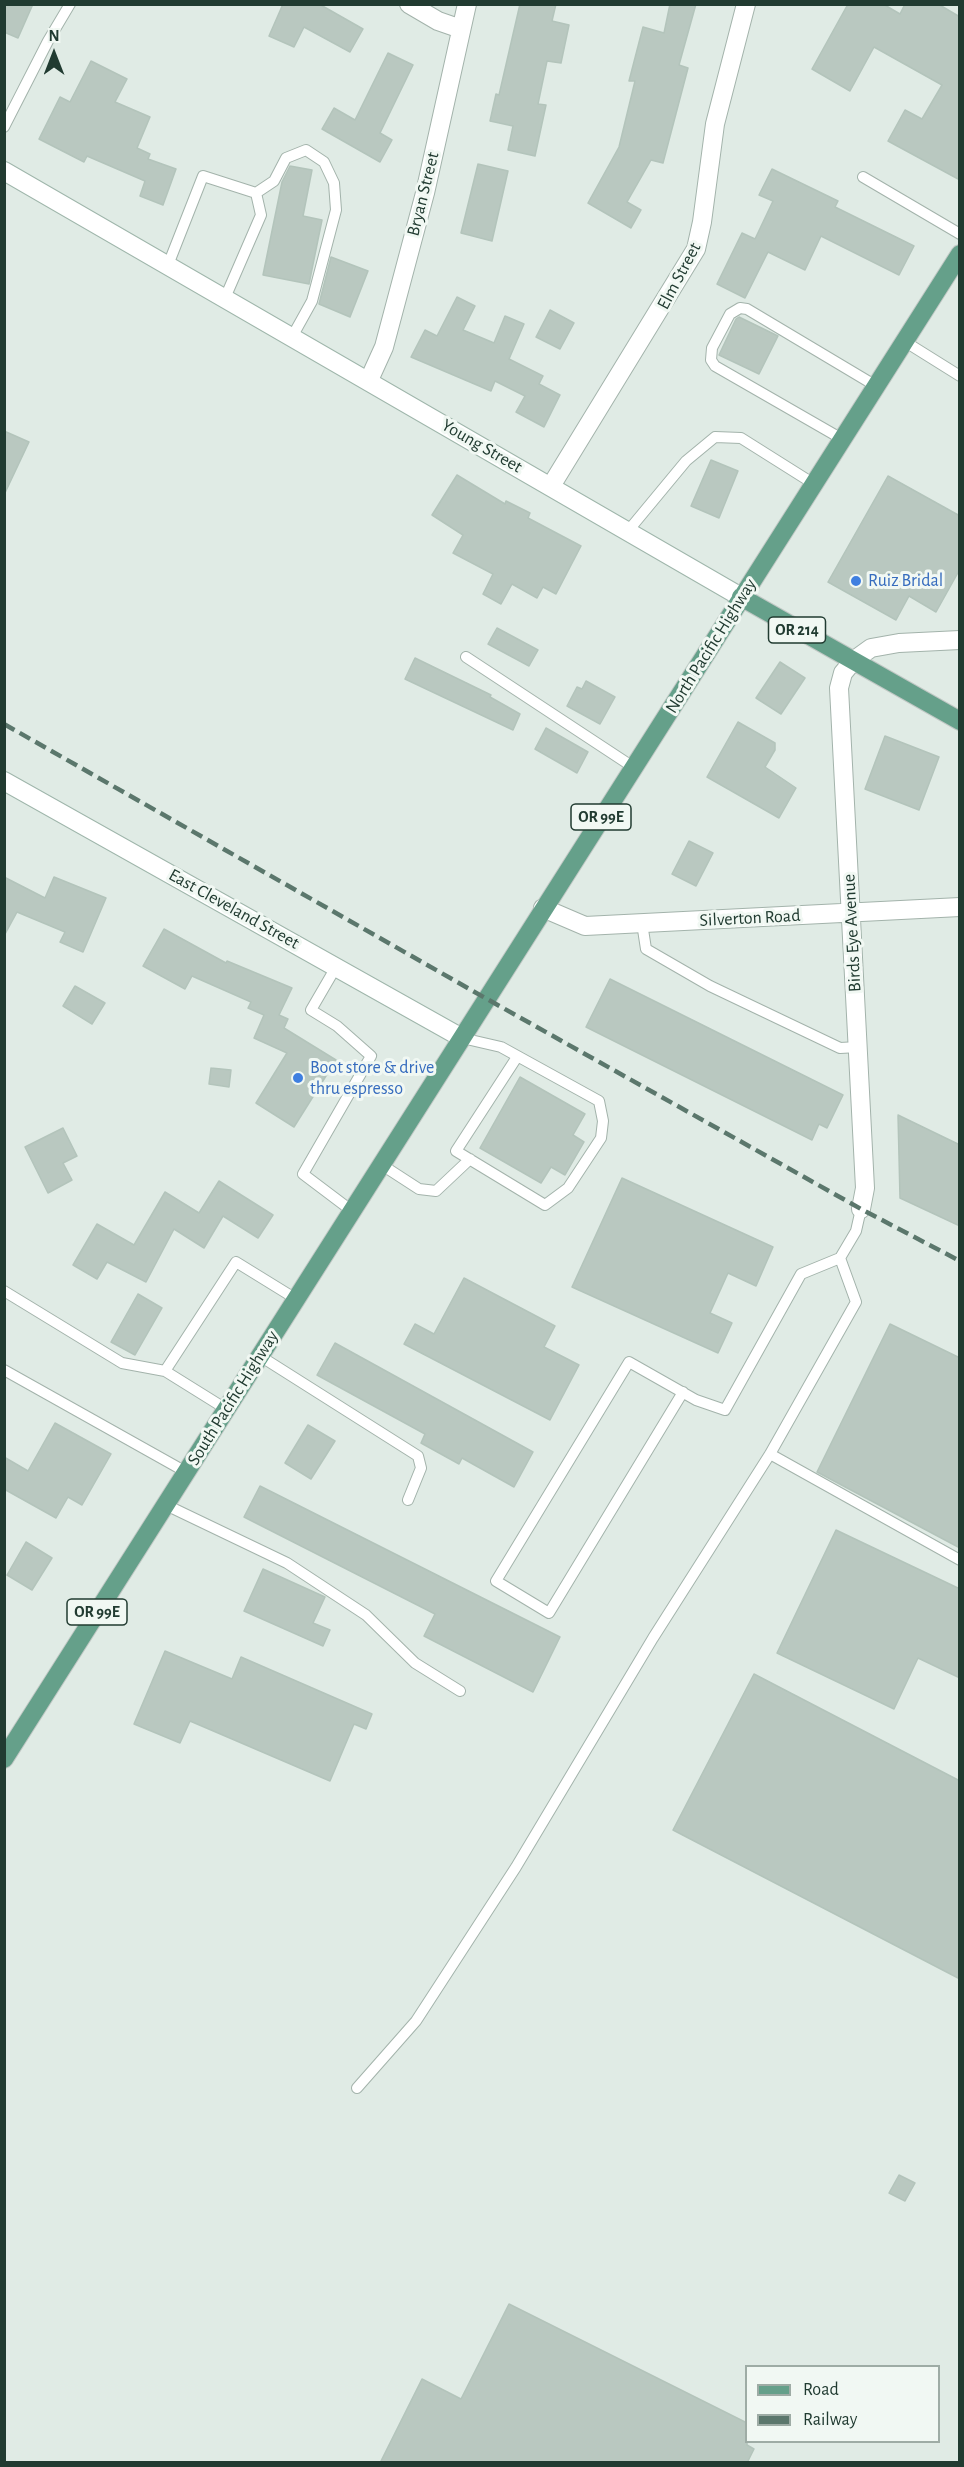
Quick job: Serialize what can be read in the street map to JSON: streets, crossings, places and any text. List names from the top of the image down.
{
  "streets": {
    "main road": [
      "Young Street",
      "OR 214",
      "North Pacific Highway",
      "OR 99E",
      "South Pacific Highway"
    ],
    "street": [
      "Bryan Street",
      "Elm Street",
      "East Cleveland Street",
      "Silverton Road",
      "Birds Eye Avenue"
    ]
  },
  "crossings": [
    ["Bryan Street", "Young Street"],
    ["Elm Street", "Young Street"],
    ["Young Street", "North Pacific Highway"],
    ["Young Street", "Birds Eye Avenue"],
    ["North Pacific Highway", "East Cleveland Street"],
    ["North Pacific Highway", "Silverton Road"],
    ["North Pacific Highway", "South Pacific Highway"],
    ["East Cleveland Street", "South Pacific Highway"],
    ["Silverton Road", "Birds Eye Avenue"]
  ],
  "places": ["Ruiz Bridal", "Boot store & drive thru espresso"],
  "legend": ["Road", "Railway"],
  "north": "top"
}
